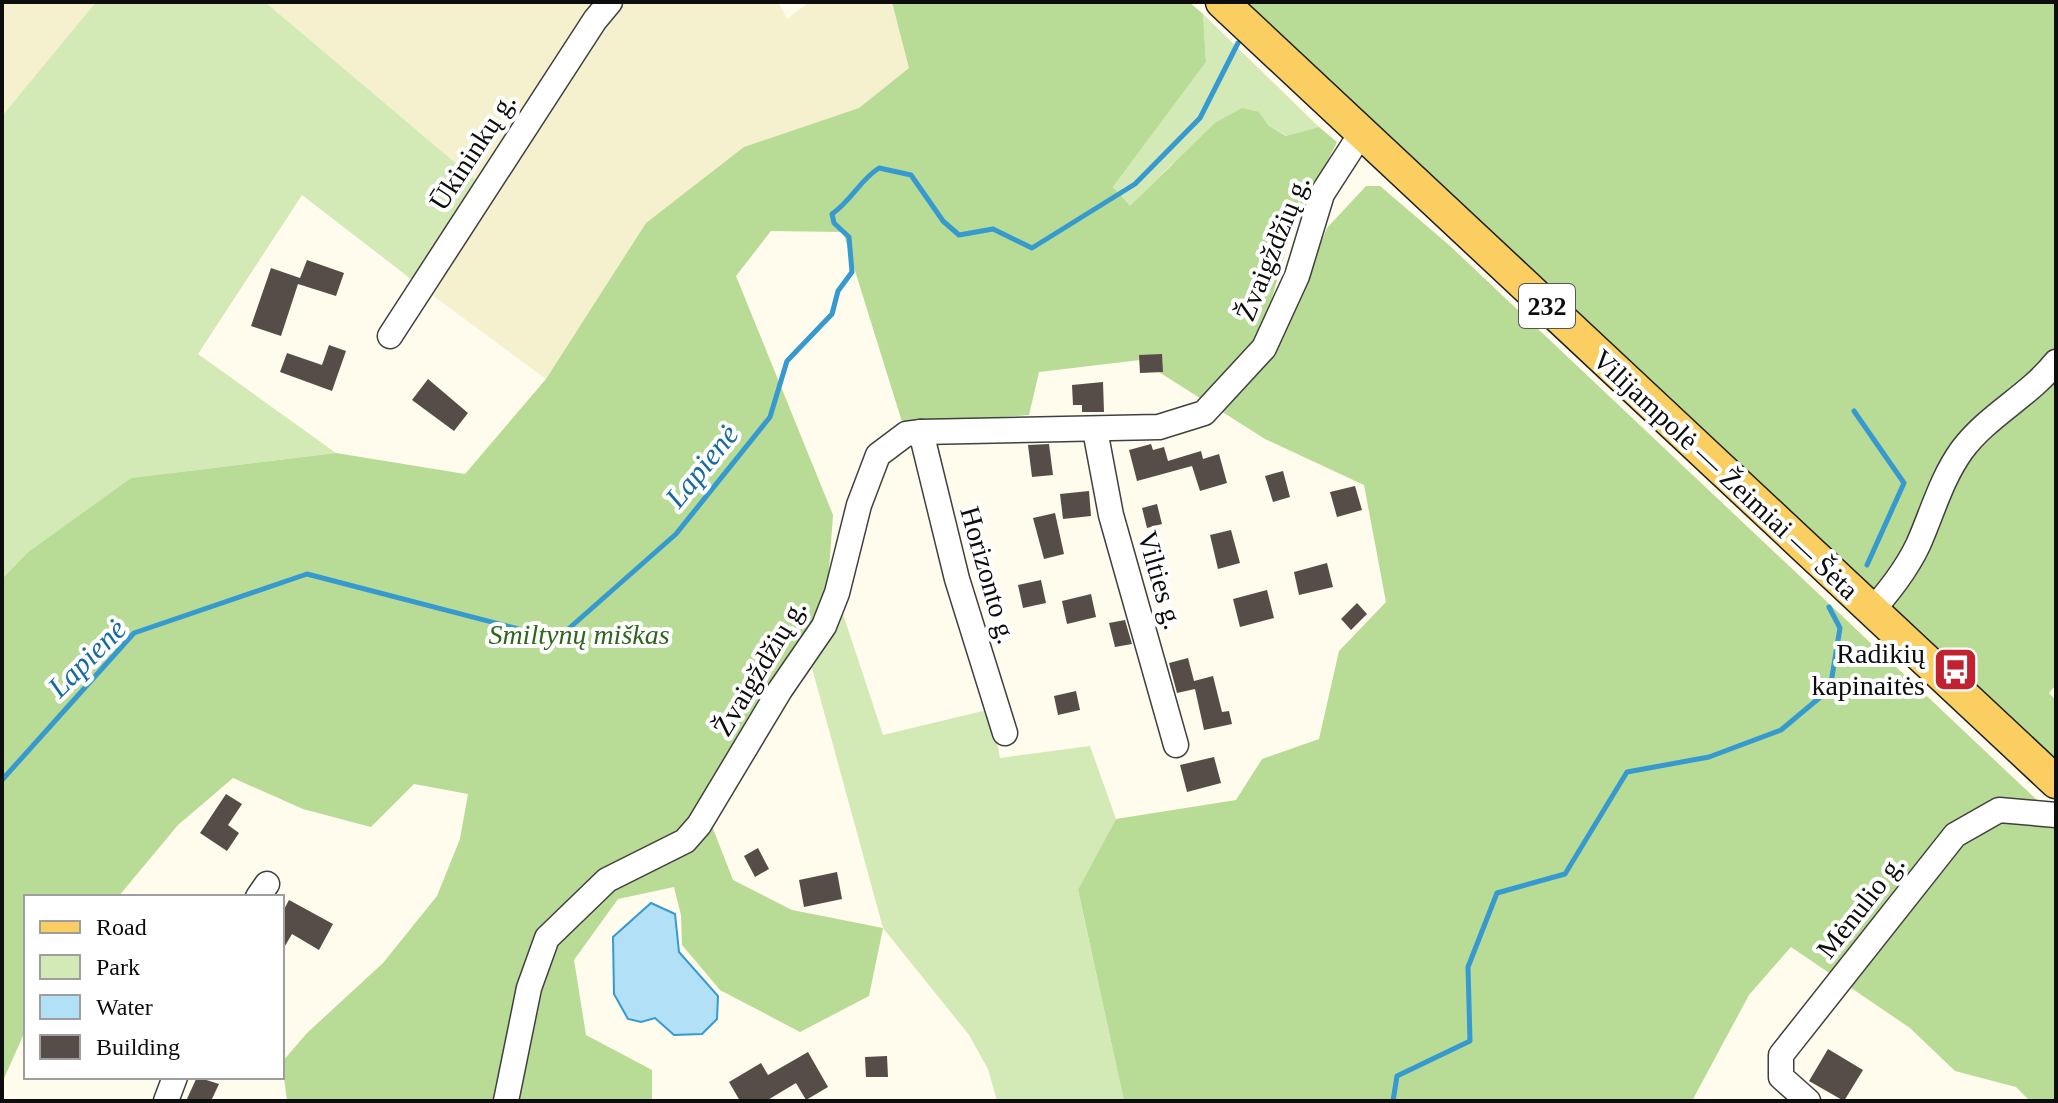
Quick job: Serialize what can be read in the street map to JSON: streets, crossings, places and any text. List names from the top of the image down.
{
  "streets": {
    "main road": ["232", "Vilijampolė — Žeimiai — Šėta"],
    "street": [
      "Ūkininkų g.",
      "Žvaigždžių g.",
      "Horizonto g.",
      "Vilties g.",
      "Mėnulio g."
    ]
  },
  "crossings": [
    ["Žvaigždžių g.", "Vilijampolė — Žeimiai — Šėta"],
    ["Žvaigždžių g.", "Horizonto g."],
    ["Žvaigždžių g.", "Vilties g."]
  ],
  "water": ["Lapienė"],
  "parks": ["Smiltynų miškas"],
  "places": {
    "bus stop": ["Radikių kapinaitės"]
  },
  "legend": [
    "Road",
    "Park",
    "Water",
    "Building"
  ]
}
